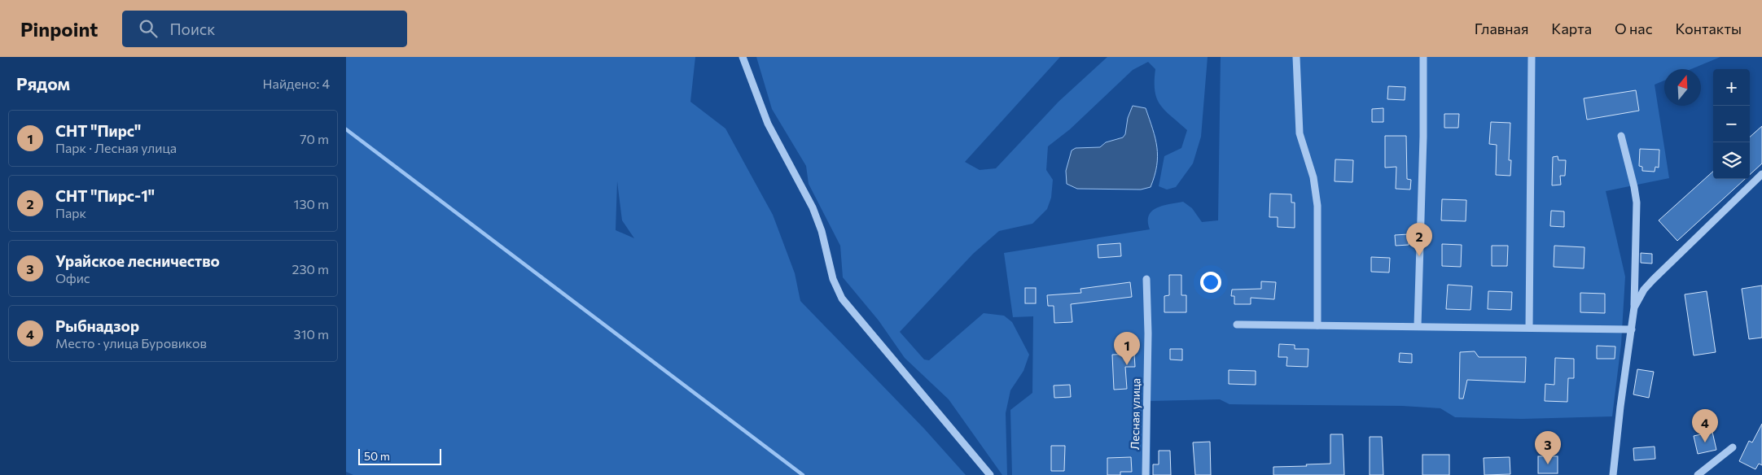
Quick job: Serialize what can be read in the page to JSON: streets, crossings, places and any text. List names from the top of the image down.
{
  "streets": {
    "street": ["Лесная улица"]
  },
  "scale_bar": "50 m",
  "north": "top",
  "page": {
    "header": "Pinpoint",
    "search": "Поиск",
    "nav": [
      "Главная",
      "Карта",
      "О нас",
      "Контакты"
    ],
    "heading": ["Рядом", "Найдено: 4"],
    "map_buttons": ["+", "−"],
    "list": [
      {
        "mark": "1",
        "name": "СНТ \"Пирс\"",
        "note": "Парк · Лесная улица",
        "value": "70 m"
      },
      {
        "mark": "2",
        "name": "СНТ \"Пирс-1\"",
        "note": "Парк",
        "value": "130 m"
      },
      {
        "mark": "3",
        "name": "Урайское лесничество",
        "note": "Офис",
        "value": "230 m"
      },
      {
        "mark": "4",
        "name": "Рыбнадзор",
        "note": "Место · улица Буровиков",
        "value": "310 m"
      }
    ],
    "pins": [
      "2",
      "1",
      "4",
      "3"
    ],
    "scale": "50 m"
  }
}
